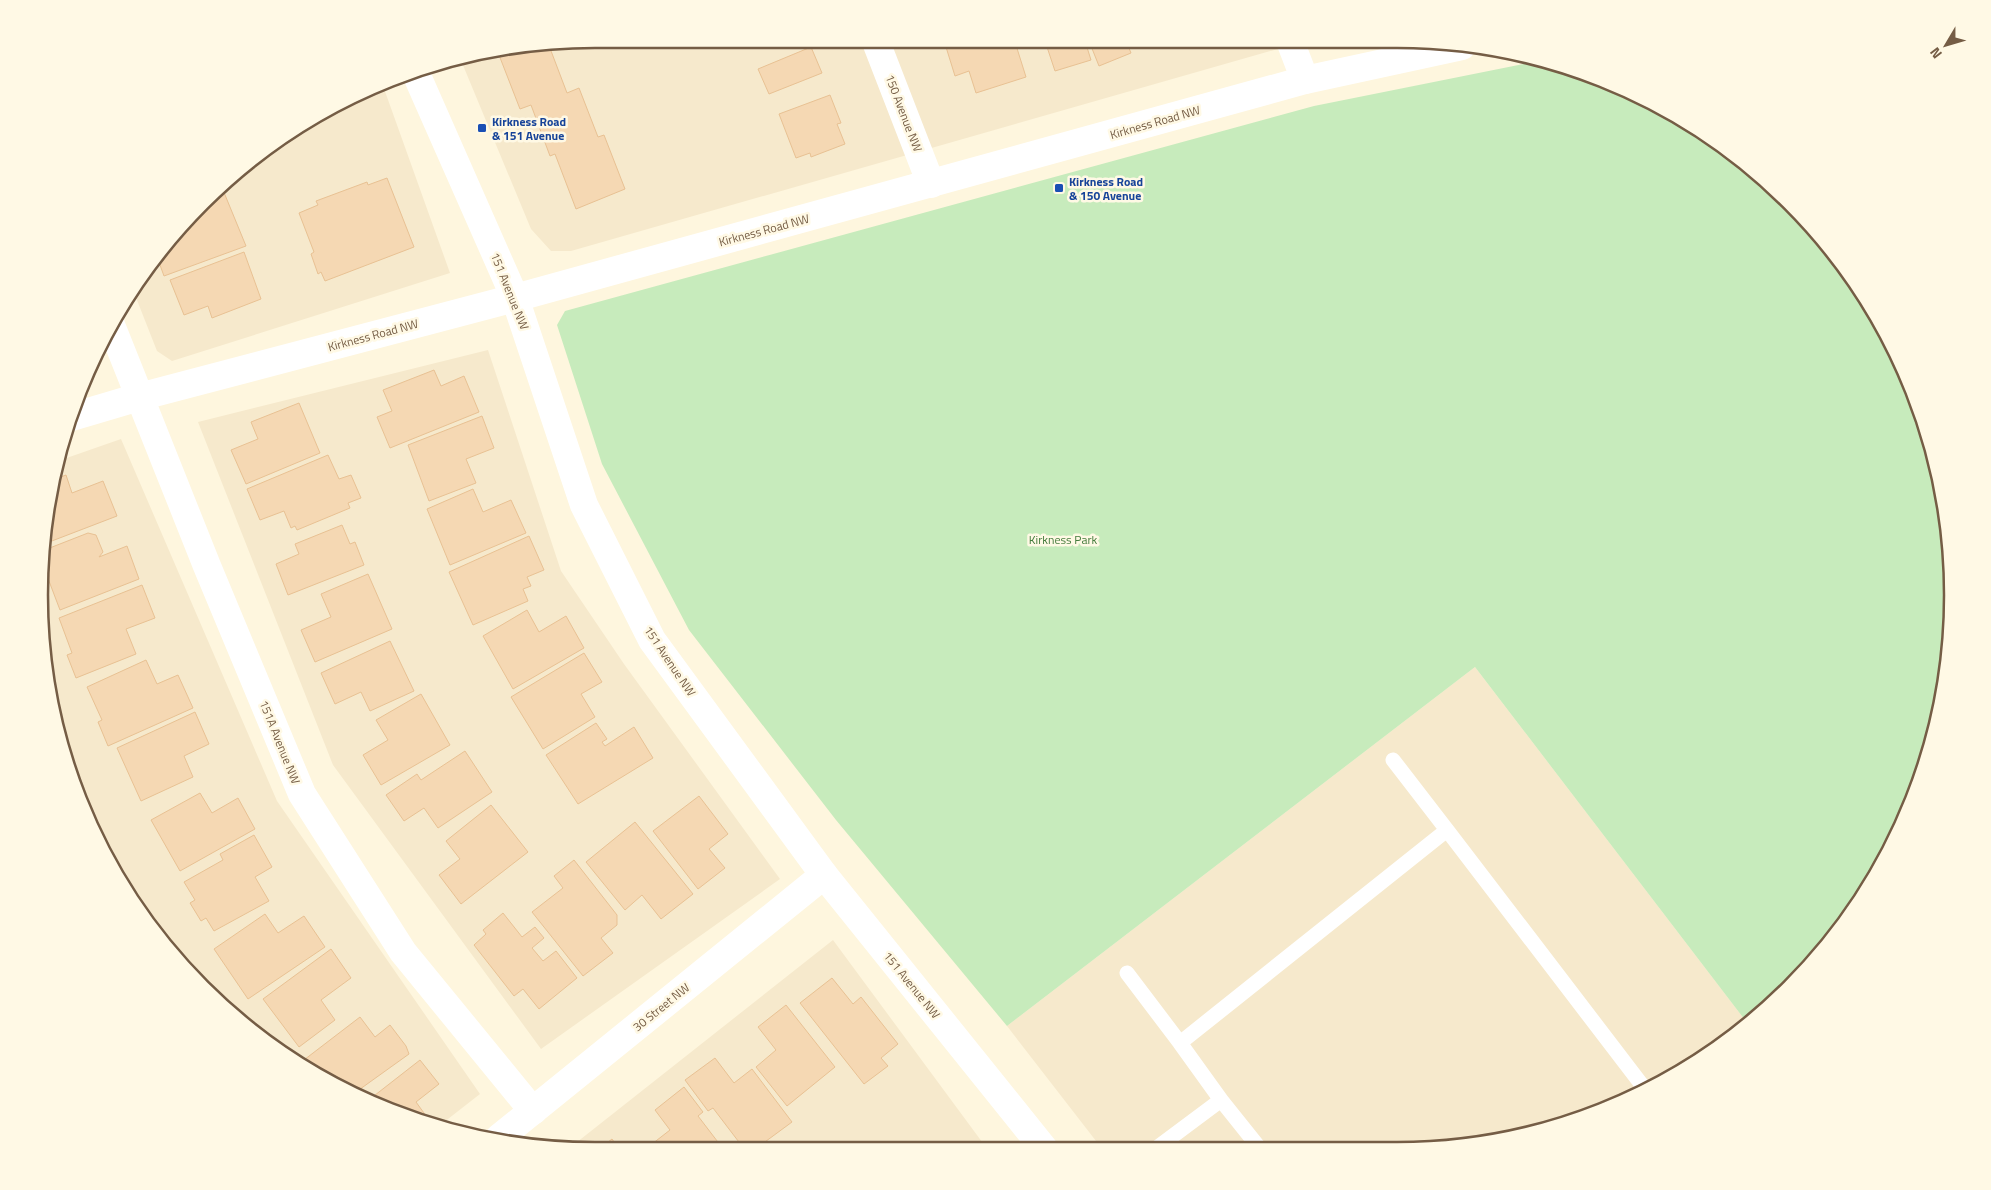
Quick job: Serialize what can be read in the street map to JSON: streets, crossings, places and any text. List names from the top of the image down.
{
  "streets": {
    "street": [
      "150 Avenue NW",
      "Kirkness Road NW",
      "151 Avenue NW",
      "151A Avenue NW",
      "30 Street NW"
    ]
  },
  "crossings": [
    ["150 Avenue NW", "Kirkness Road NW"],
    ["Kirkness Road NW", "151 Avenue NW"],
    ["Kirkness Road NW", "151A Avenue NW"],
    ["151 Avenue NW", "30 Street NW"],
    ["151A Avenue NW", "30 Street NW"]
  ],
  "parks": ["Kirkness Park"],
  "places": {
    "transit": ["Kirkness Road & 151 Avenue", "Kirkness Road & 150 Avenue"]
  },
  "north": "bottom left"
}
